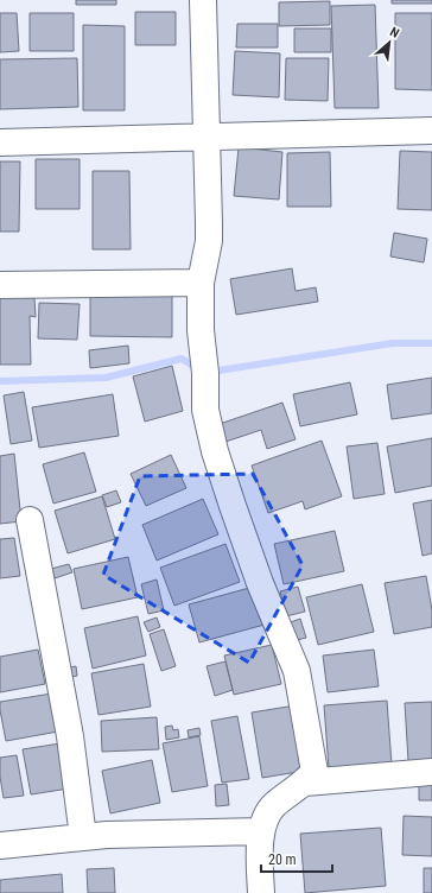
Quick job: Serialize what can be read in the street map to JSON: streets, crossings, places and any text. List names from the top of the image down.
{
  "scale_bar": "20 m",
  "north": "top right"
}
